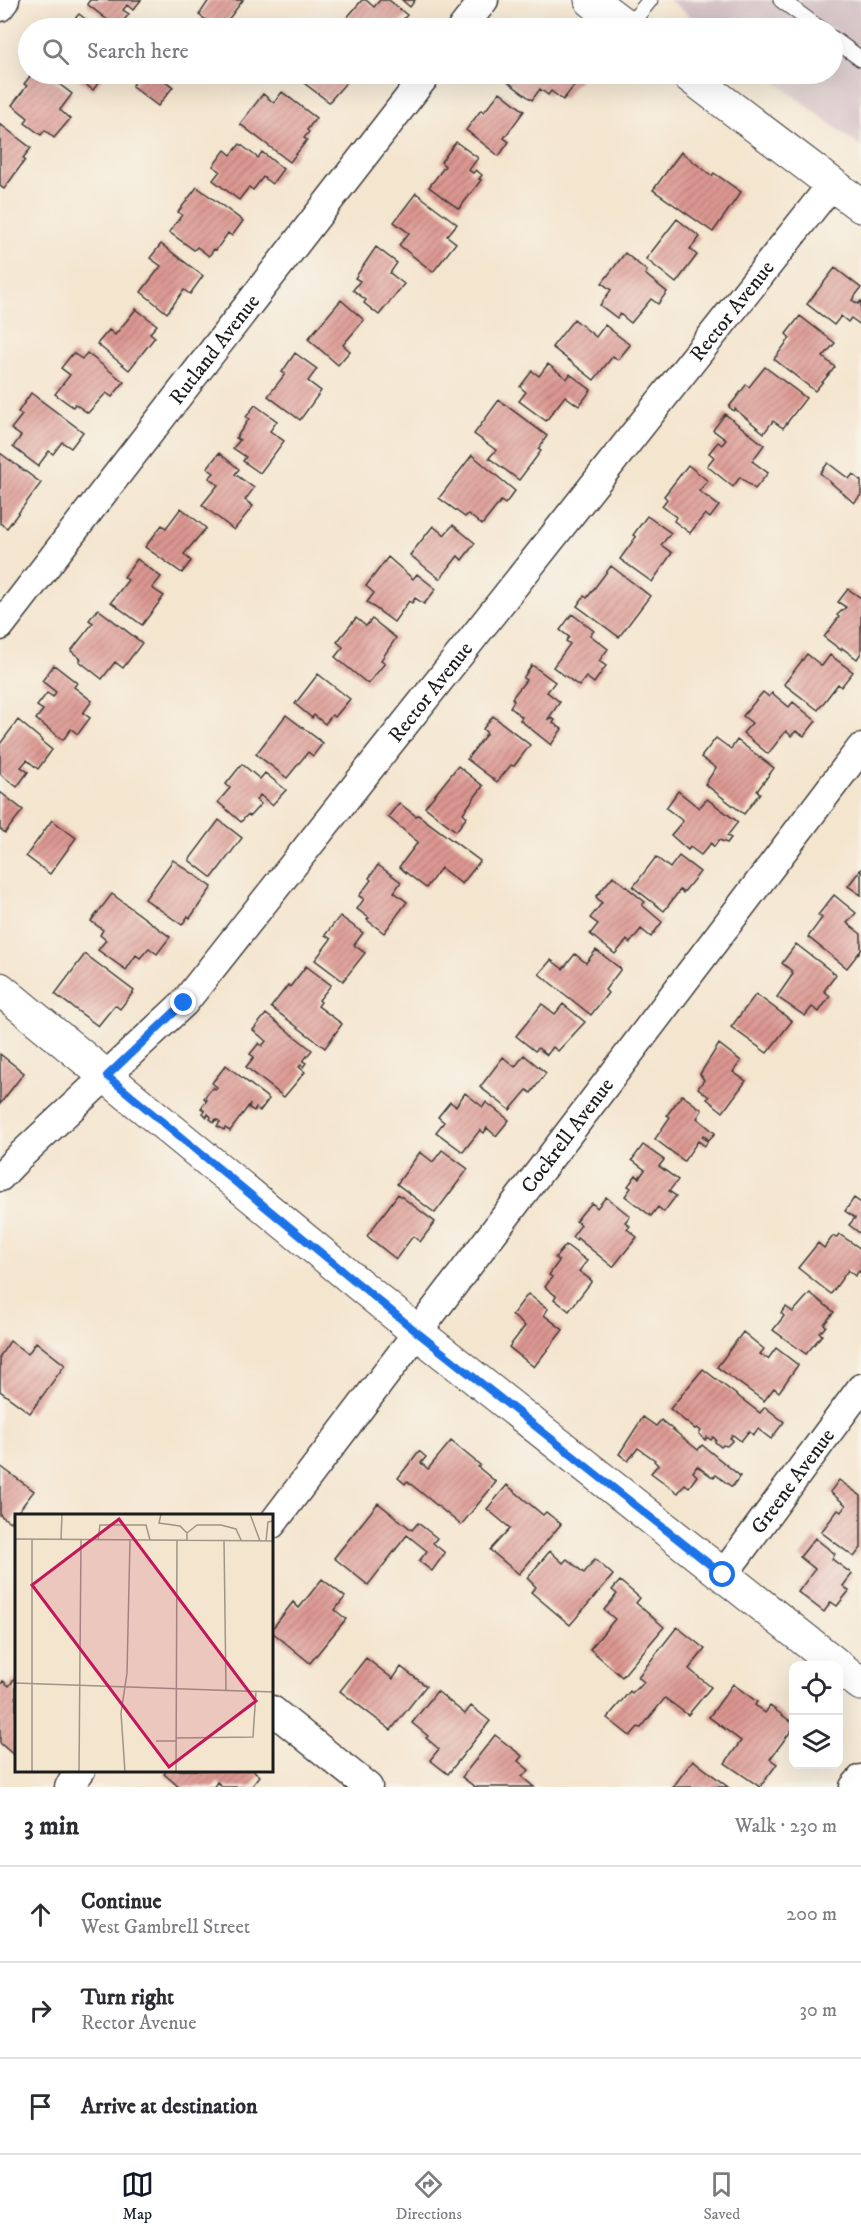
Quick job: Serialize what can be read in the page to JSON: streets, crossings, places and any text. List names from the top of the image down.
{
  "streets": {
    "street": [
      "Rector Avenue",
      "Rutland Avenue",
      "Cockrell Avenue",
      "Greene Avenue"
    ]
  },
  "page": {
    "search": "Search here",
    "heading": ["3 min", "Walk · 230 m"],
    "list": [
      ["Continue", "West Gambrell Street", "200 m"],
      ["Turn right", "Rector Avenue", "30 m"],
      "Arrive at destination"
    ],
    "nav": ["Map", "Directions", "Saved"]
  }
}
